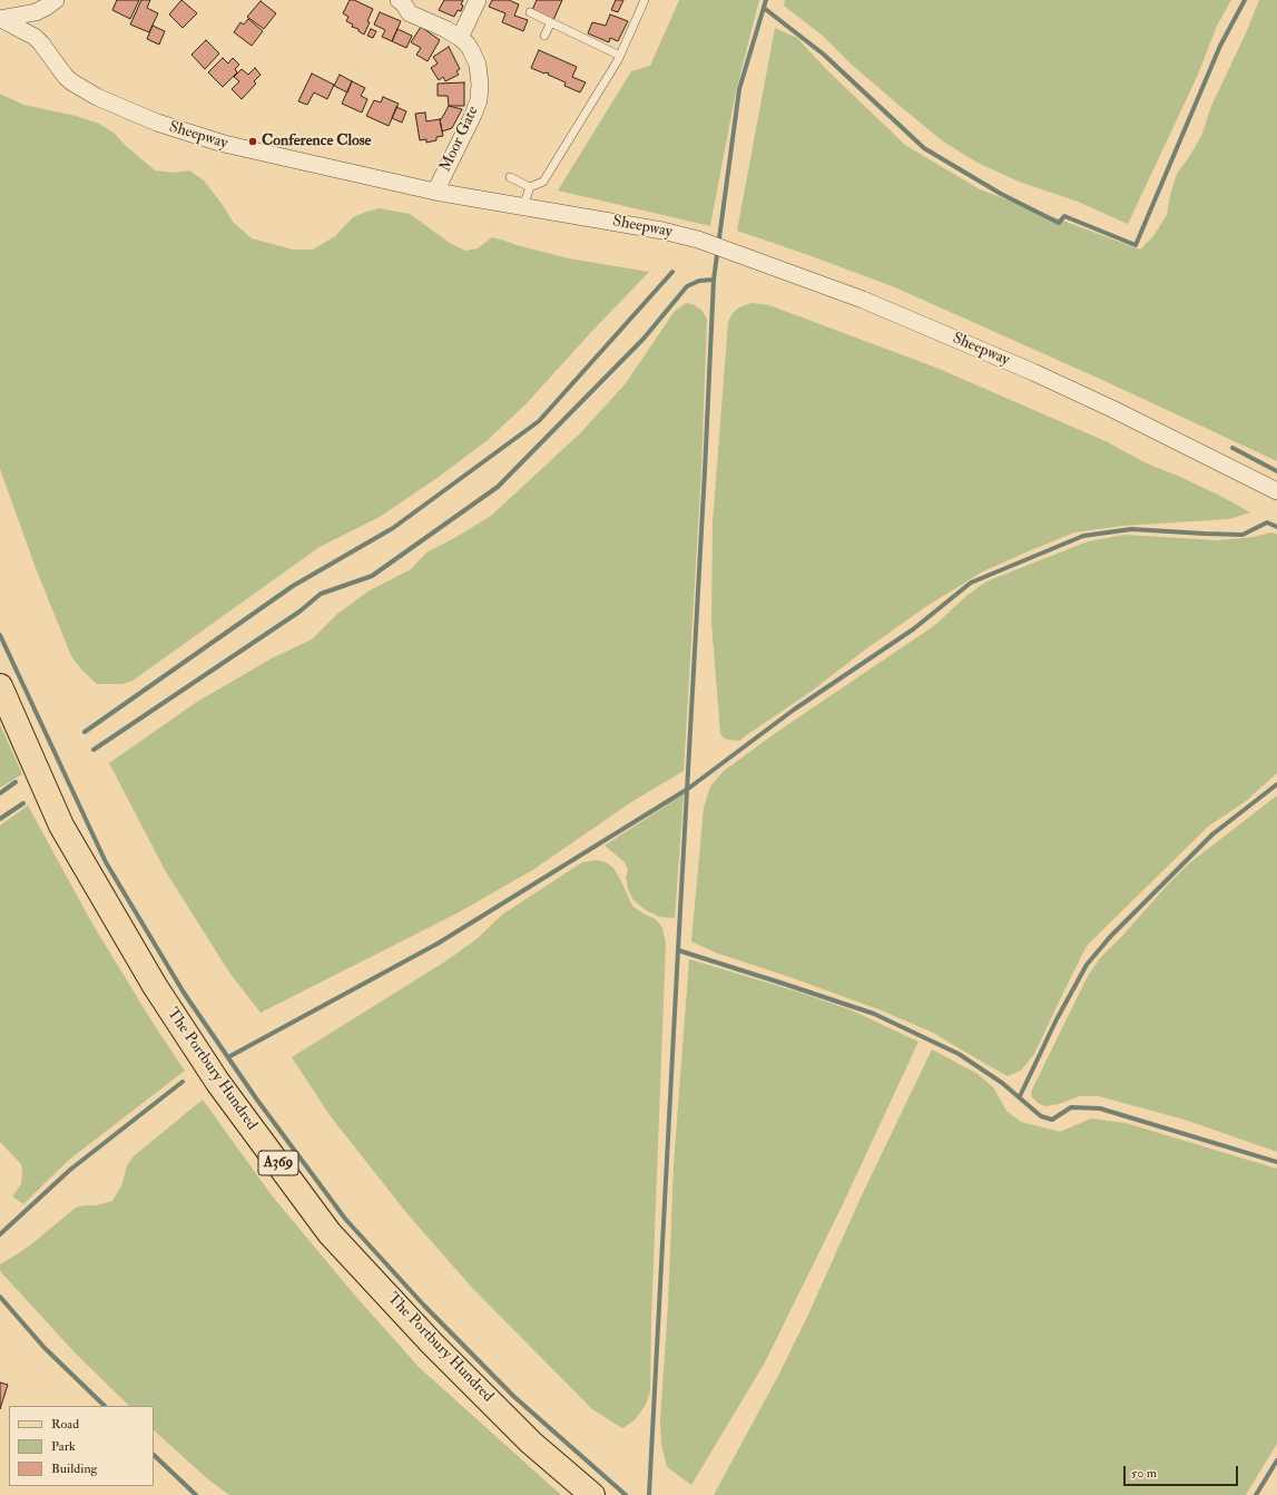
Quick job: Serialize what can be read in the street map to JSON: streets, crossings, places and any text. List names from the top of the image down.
{
  "streets": {
    "main road": ["The Portbury Hundred", "A369"],
    "street": ["Sheepway", "Moor Gate"]
  },
  "crossings": [
    ["Sheepway", "Moor Gate"]
  ],
  "places": ["Conference Close"],
  "legend": ["Road", "Park", "Building"],
  "scale_bar": "50 m"
}
